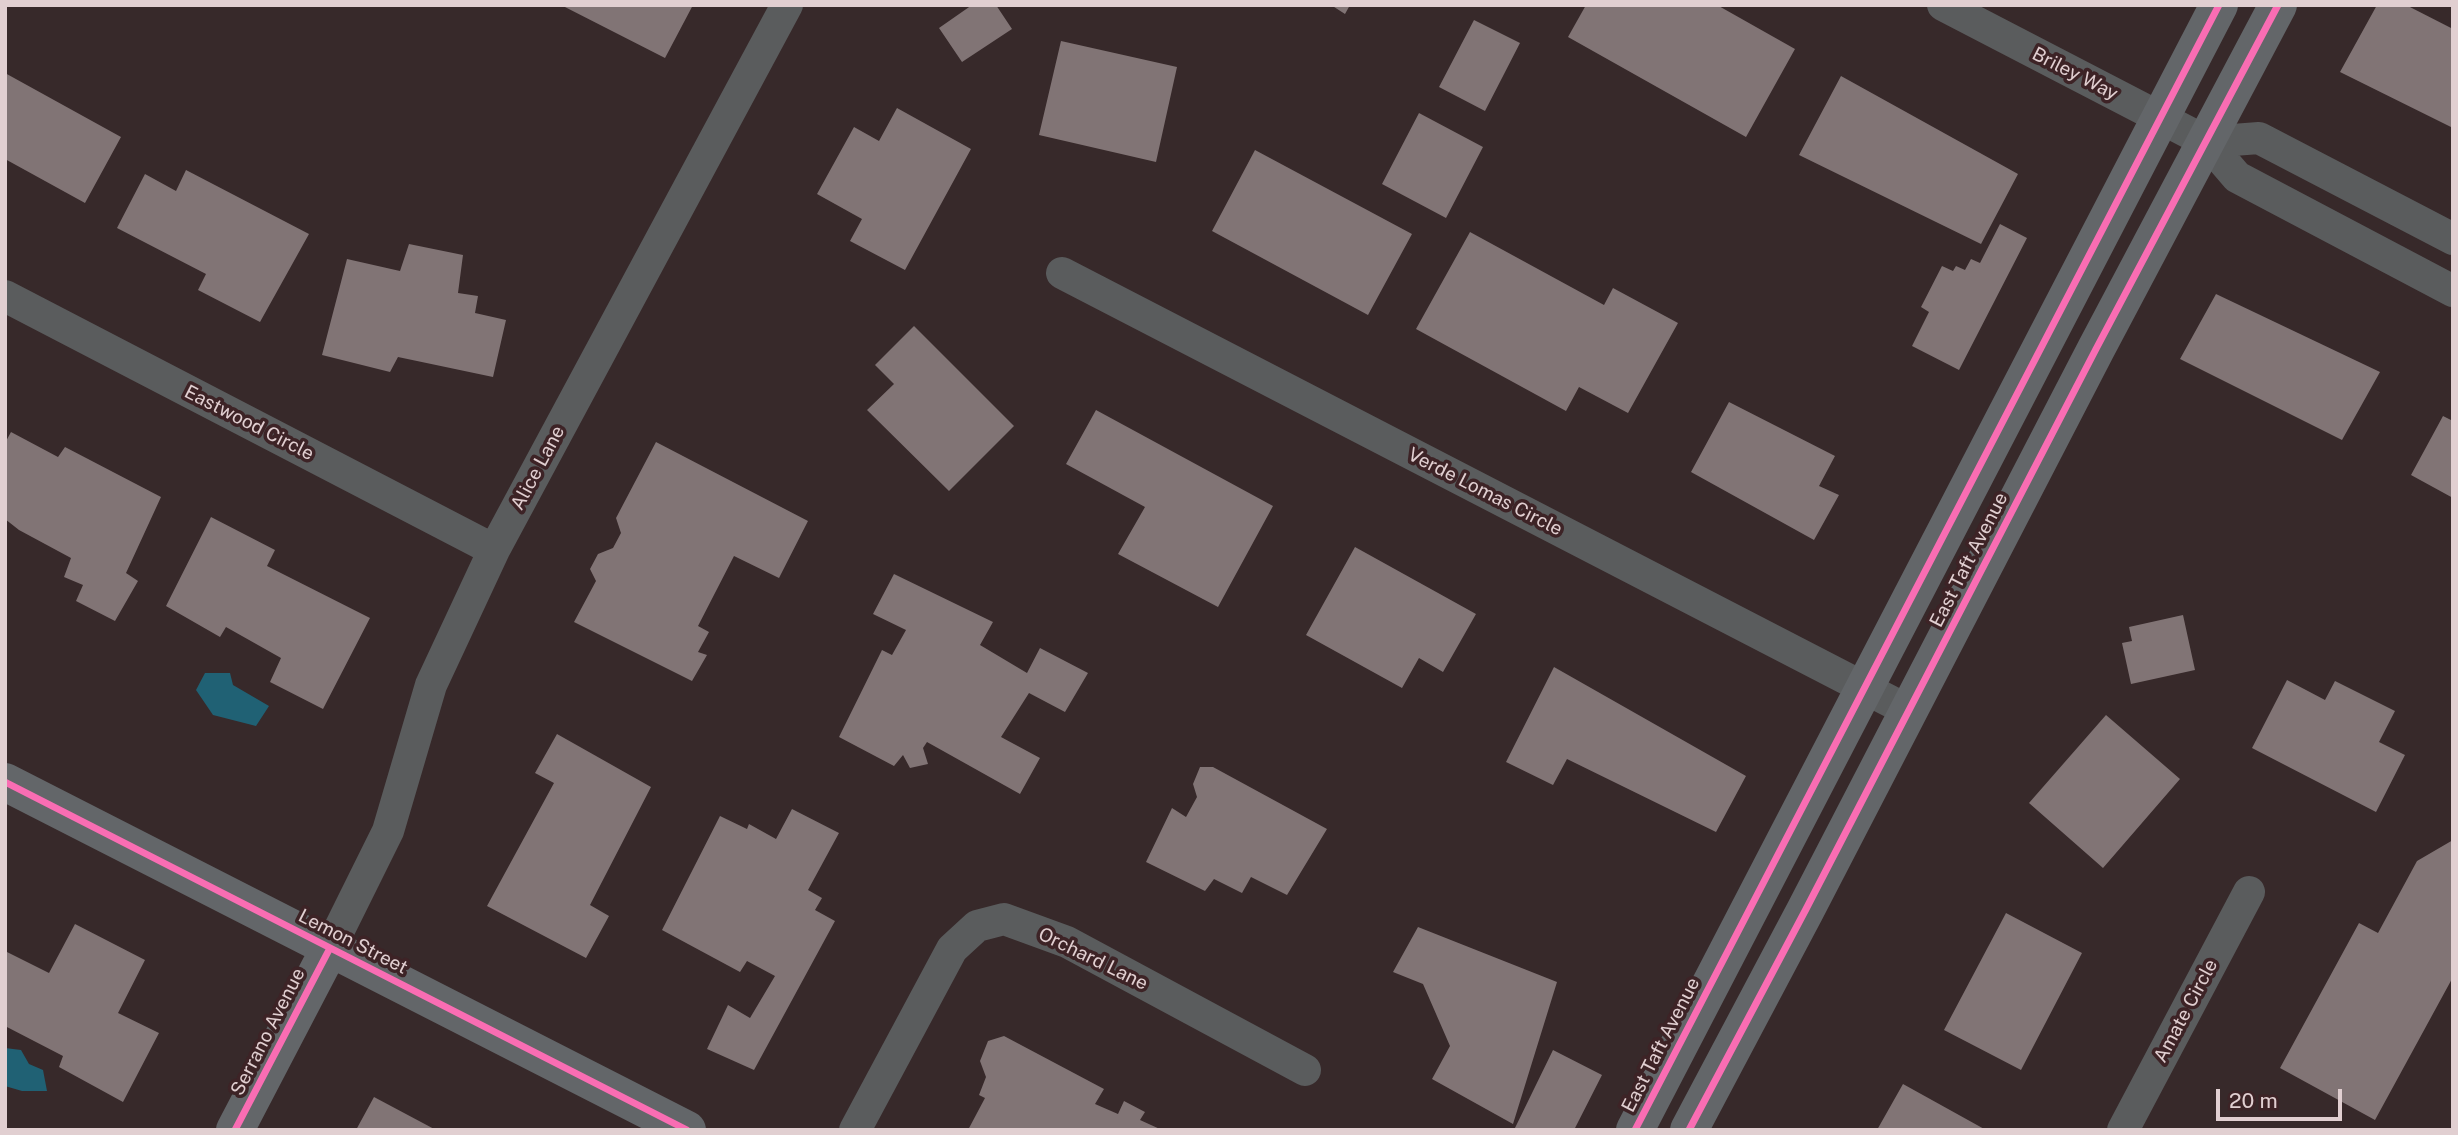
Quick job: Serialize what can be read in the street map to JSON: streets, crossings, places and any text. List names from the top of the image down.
{
  "streets": {
    "street": [
      "Briley Way",
      "Eastwood Circle",
      "Alice Lane",
      "Verde Lomas Circle",
      "East Taft Avenue",
      "Lemon Street",
      "Orchard Lane",
      "Amate Circle",
      "Serrano Avenue"
    ]
  },
  "crossings": [
    ["Briley Way", "East Taft Avenue"],
    ["Eastwood Circle", "Alice Lane"],
    ["Alice Lane", "Lemon Street"],
    ["Alice Lane", "Serrano Avenue"],
    ["Verde Lomas Circle", "East Taft Avenue"],
    ["Lemon Street", "Serrano Avenue"]
  ],
  "scale_bar": "20 m"
}
